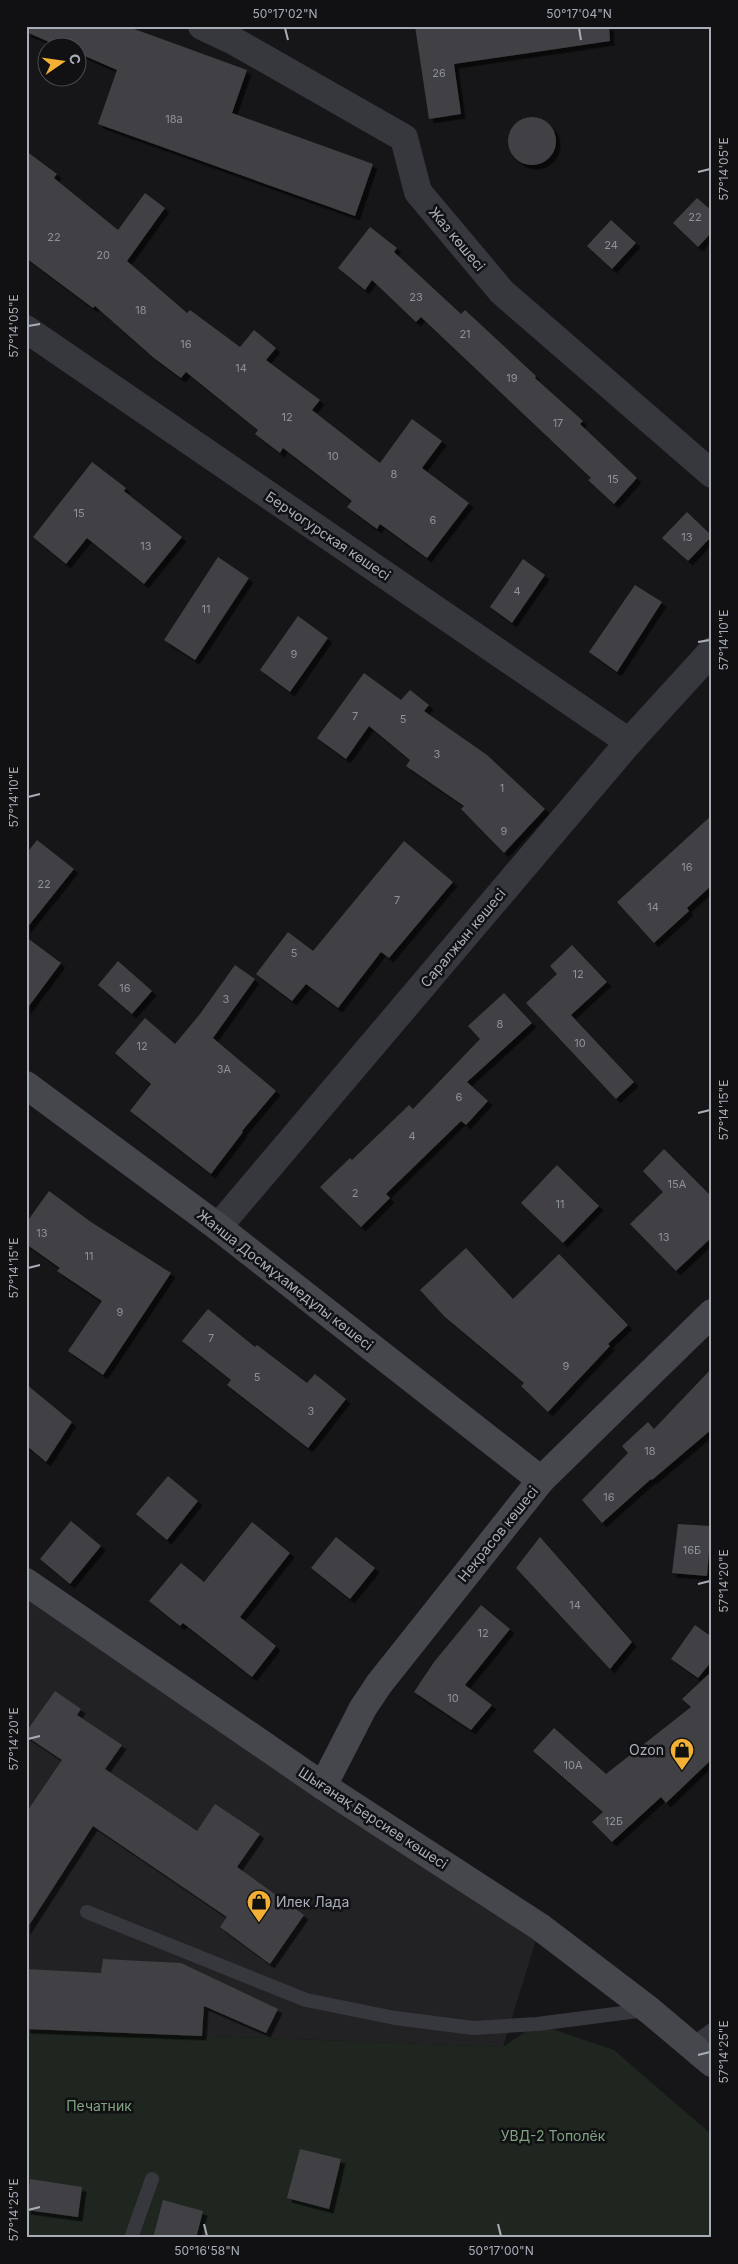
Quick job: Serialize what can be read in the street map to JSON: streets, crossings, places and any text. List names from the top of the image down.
{
  "streets": {
    "main road": ["Жанша Досмұхамедұлы көшесі", "Некрасов көшесі", "Шығанақ Берсиев көшесі"],
    "street": ["Жаз көшесі", "Берчогурская көшесі", "Саралжын көшесі"]
  },
  "crossings": [
    ["Берчогурская көшесі", "Саралжын көшесі"],
    ["Саралжын көшесі", "Жанша Досмұхамедұлы көшесі"],
    ["Жанша Досмұхамедұлы көшесі", "Некрасов көшесі"],
    ["Некрасов көшесі", "Шығанақ Берсиев көшесі"]
  ],
  "parks": ["Печатник", "УВД-2 Тополёк"],
  "places": {
    "shop": ["Ozon", "Илек Лада"]
  },
  "house_numbers": [
    "26",
    "18а",
    "22",
    "22",
    "24",
    "20",
    "23",
    "18",
    "21",
    "16",
    "14",
    "19",
    "12",
    "17",
    "10",
    "8",
    "15",
    "15",
    "6",
    "13",
    "13",
    "4",
    "11",
    "9",
    "7",
    "5",
    "3",
    "1",
    "9",
    "16",
    "22",
    "7",
    "14",
    "5",
    "12",
    "16",
    "3",
    "8",
    "10",
    "12",
    "3А",
    "6",
    "4",
    "15А",
    "2",
    "11",
    "13",
    "13",
    "11",
    "9",
    "7",
    "9",
    "5",
    "3",
    "18",
    "16",
    "16Б",
    "14",
    "12",
    "10",
    "10A",
    "12Б"
  ],
  "north": "right",
  "coordinates": [
    "50°17'02\"N",
    "50°17'04\"N",
    "57°14'05\"E",
    "57°14'10\"E",
    "57°14'15\"E",
    "57°14'20\"E",
    "57°14'25\"E",
    "50°16'58\"N",
    "50°17'00\"N"
  ]
}
